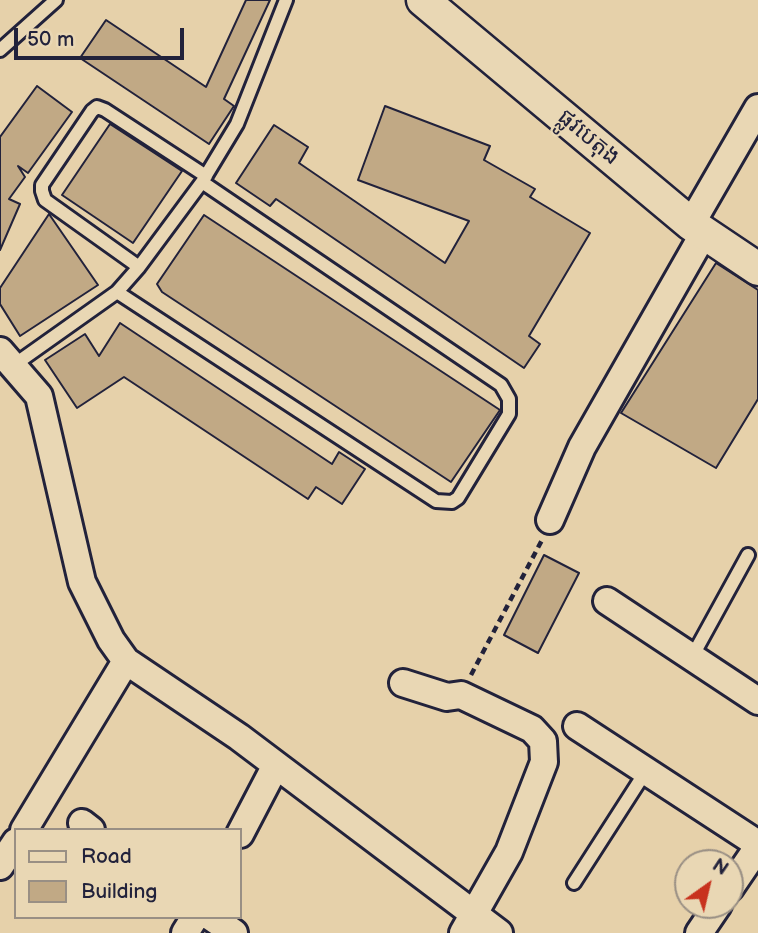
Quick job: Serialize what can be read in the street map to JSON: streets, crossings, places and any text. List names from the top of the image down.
{
  "streets": {
    "street": ["ផ្លូវបេតុង"]
  },
  "legend": ["Road", "Building"],
  "scale_bar": "50 m",
  "north": "top right"
}
